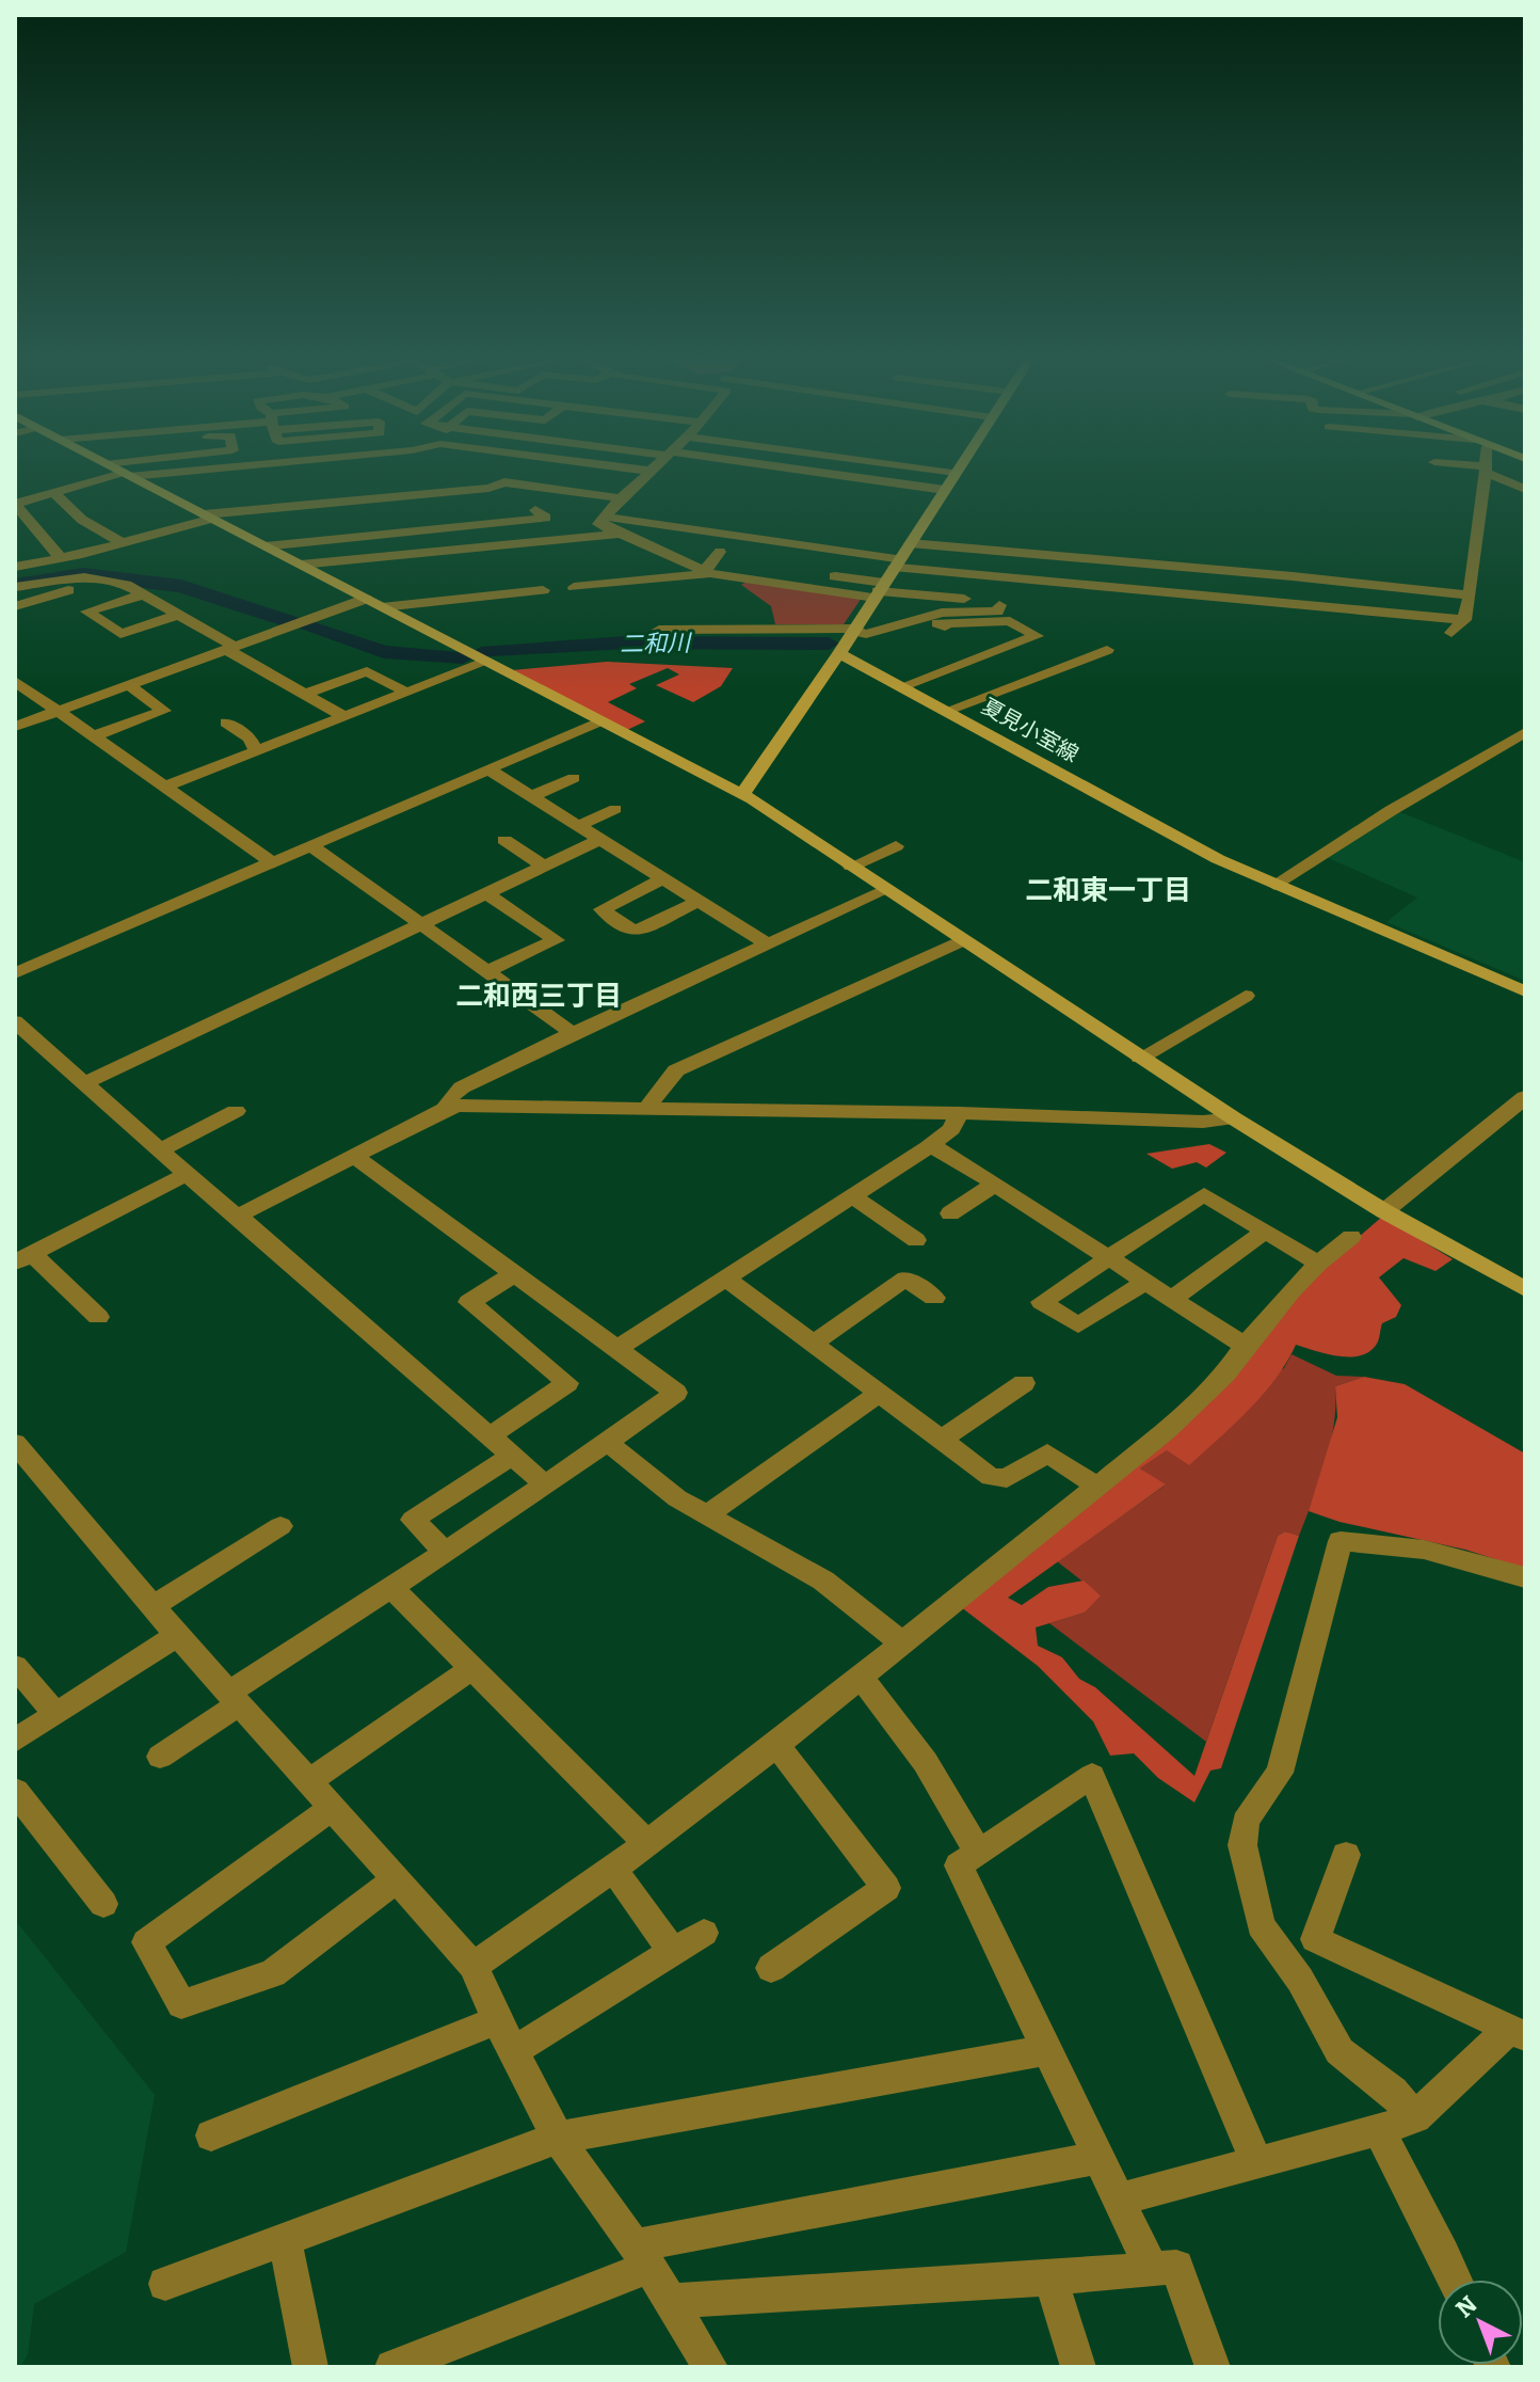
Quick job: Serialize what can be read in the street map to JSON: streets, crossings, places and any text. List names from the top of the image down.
{
  "streets": {
    "street": ["夏見小室線"]
  },
  "districts": ["二和東一丁目", "二和西三丁目"],
  "water": ["二和川"],
  "north": "top left"
}
